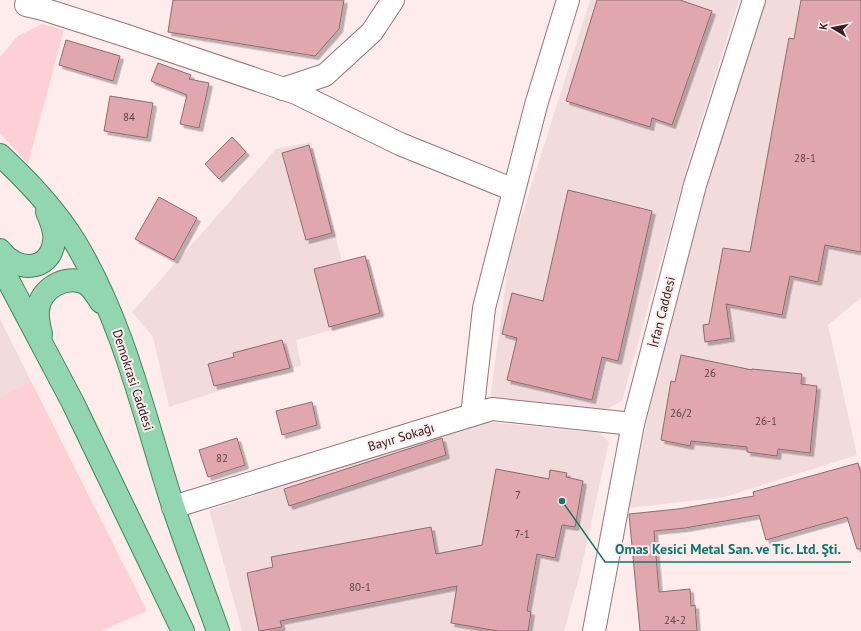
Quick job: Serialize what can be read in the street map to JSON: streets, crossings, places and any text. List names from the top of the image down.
{
  "streets": {
    "main road": ["Demokrasi Caddesi"],
    "street": ["İrfan Caddesi", "Bayır Sokağı"]
  },
  "crossings": [
    ["İrfan Caddesi", "Bayır Sokağı"],
    ["Demokrasi Caddesi", "Bayır Sokağı"]
  ],
  "places": ["Omas Kesici Metal San. ve Tic. Ltd. Şti."],
  "house_numbers": [
    "84",
    "28-1",
    "26",
    "26/2",
    "26-1",
    "82",
    "7",
    "7-1",
    "80-1",
    "24-2"
  ],
  "north": "left"
}
